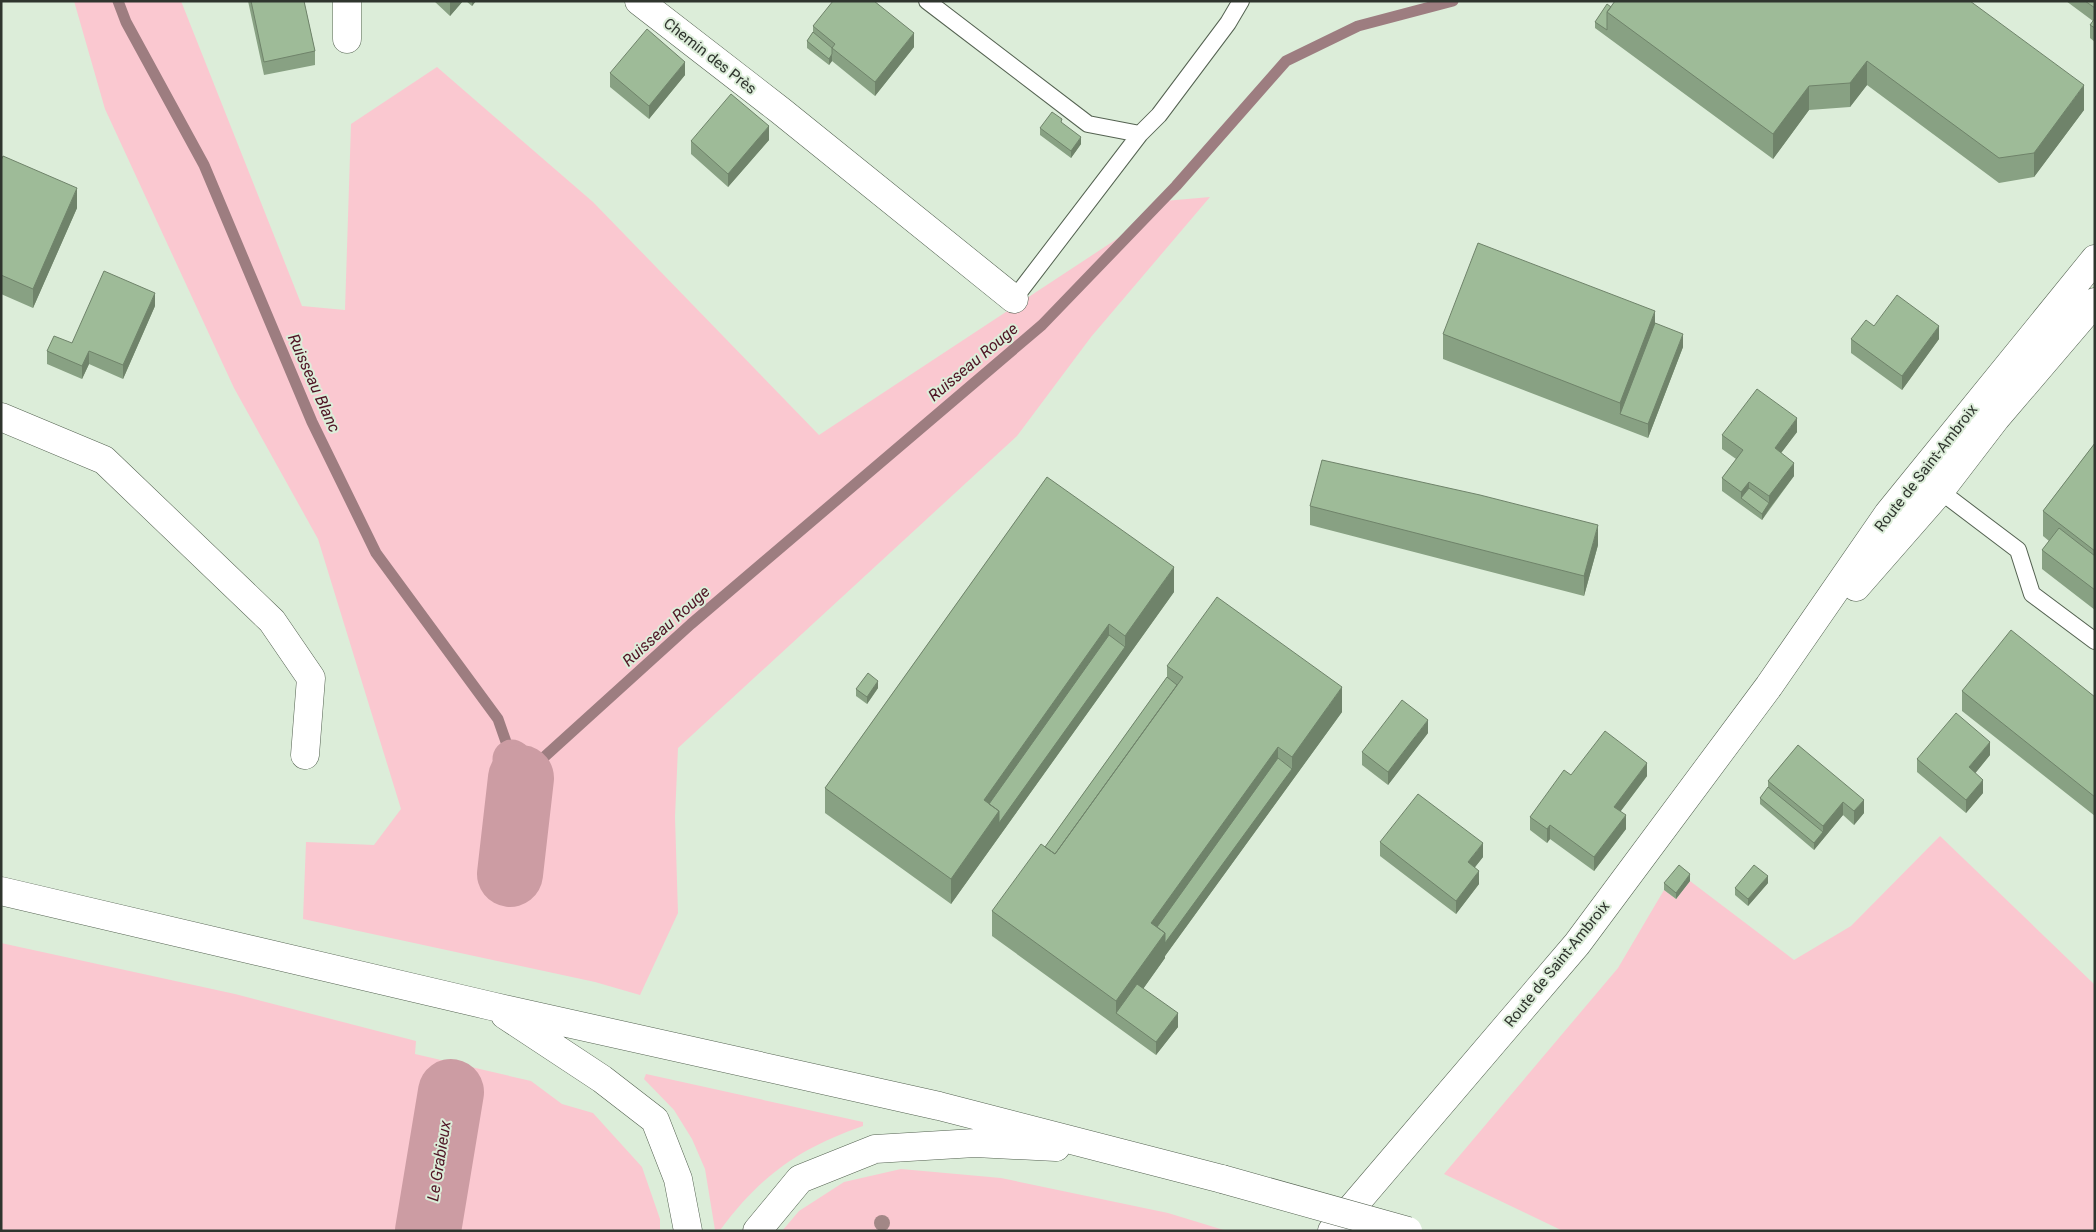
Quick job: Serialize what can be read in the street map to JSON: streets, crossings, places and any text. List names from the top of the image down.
{
  "streets": {
    "main road": ["Chemin des Près", "Route de Saint-Ambroix"]
  },
  "water": ["Ruisseau Rouge", "Ruisseau Blanc", "Le Grabieux"]
}
